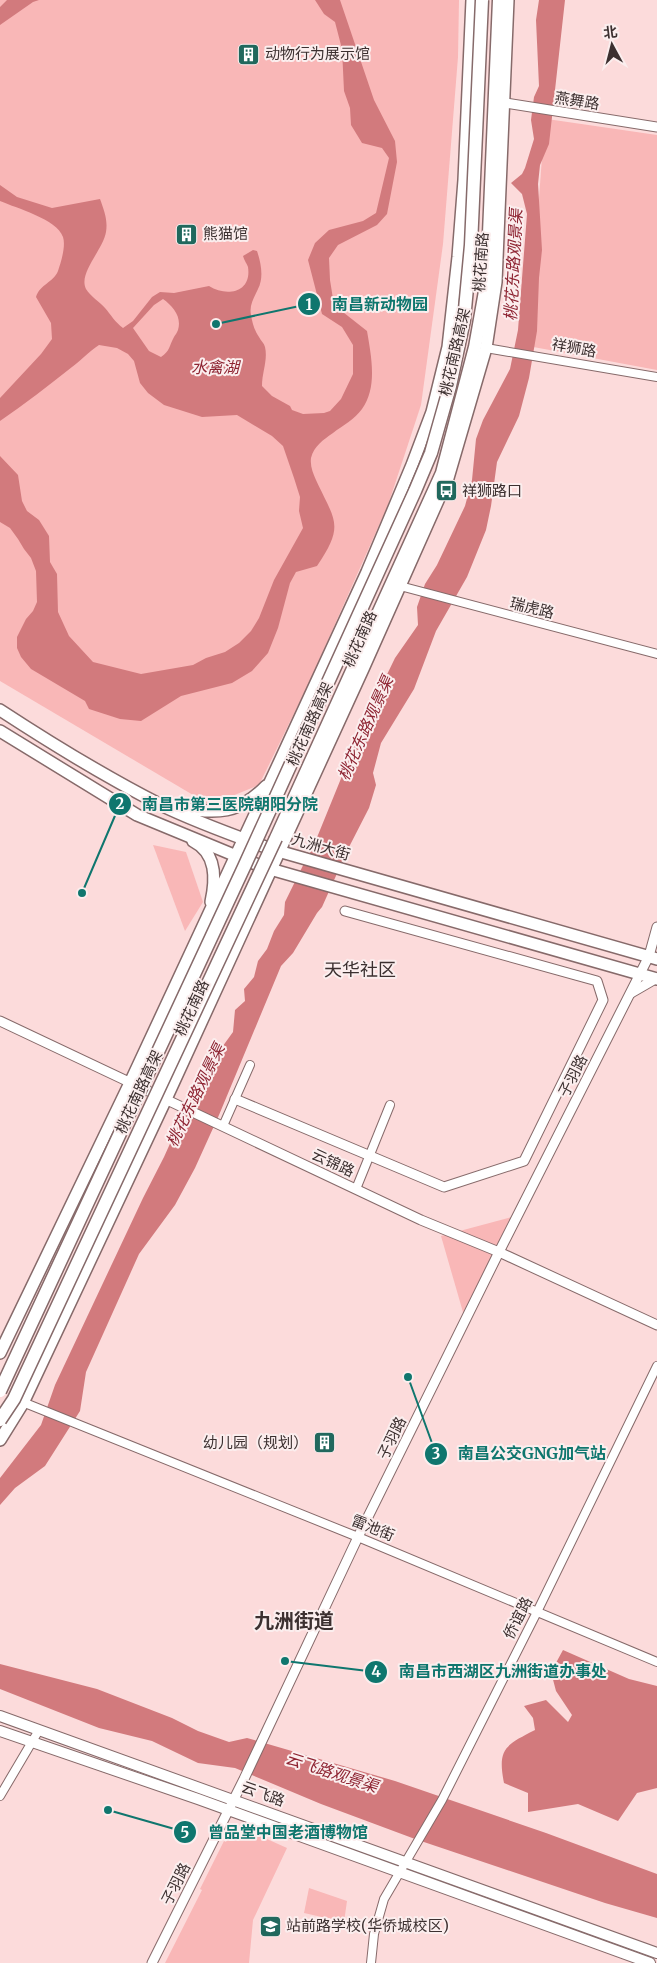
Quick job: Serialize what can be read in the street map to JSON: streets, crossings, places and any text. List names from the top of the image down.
{
  "streets": {
    "highway": ["桃花南路高架"],
    "main road": ["桃花南路", "九洲大街", "云飞路"],
    "street": [
      "燕舞路",
      "祥狮路",
      "瑞虎路",
      "子羽路",
      "云锦路",
      "雷池街",
      "侨谊路"
    ]
  },
  "crossings": [
    ["燕舞路", "桃花南路"],
    ["燕舞路", "桃花南路高架"],
    ["桃花南路", "祥狮路"],
    ["桃花南路", "桃花南路高架"],
    ["桃花南路", "瑞虎路"],
    ["桃花南路", "九洲大街"],
    ["桃花南路", "云锦路"],
    ["桃花南路", "雷池街"],
    ["桃花南路高架", "雷池街"],
    ["九洲大街", "子羽路"],
    ["子羽路", "云锦路"],
    ["子羽路", "雷池街"],
    ["子羽路", "云飞路"],
    ["雷池街", "侨谊路"],
    ["侨谊路", "云飞路"]
  ],
  "districts": ["天华社区", "九洲街道"],
  "water": ["桃花东路观景渠", "水禽湖", "云飞路观景渠"],
  "places": {
    "building": ["动物行为展示馆", "熊猫馆", "幼儿园（规划）"],
    "other": [
      "南昌新动物园",
      "南昌市第三医院朝阳分院",
      "南昌公交GNG加气站",
      "南昌市西湖区九洲街道办事处",
      "曾品堂中国老酒博物馆"
    ],
    "bus stop": ["祥狮路口"],
    "school or university": ["站前路学校(华侨城校区)"]
  },
  "north": "top"
}
